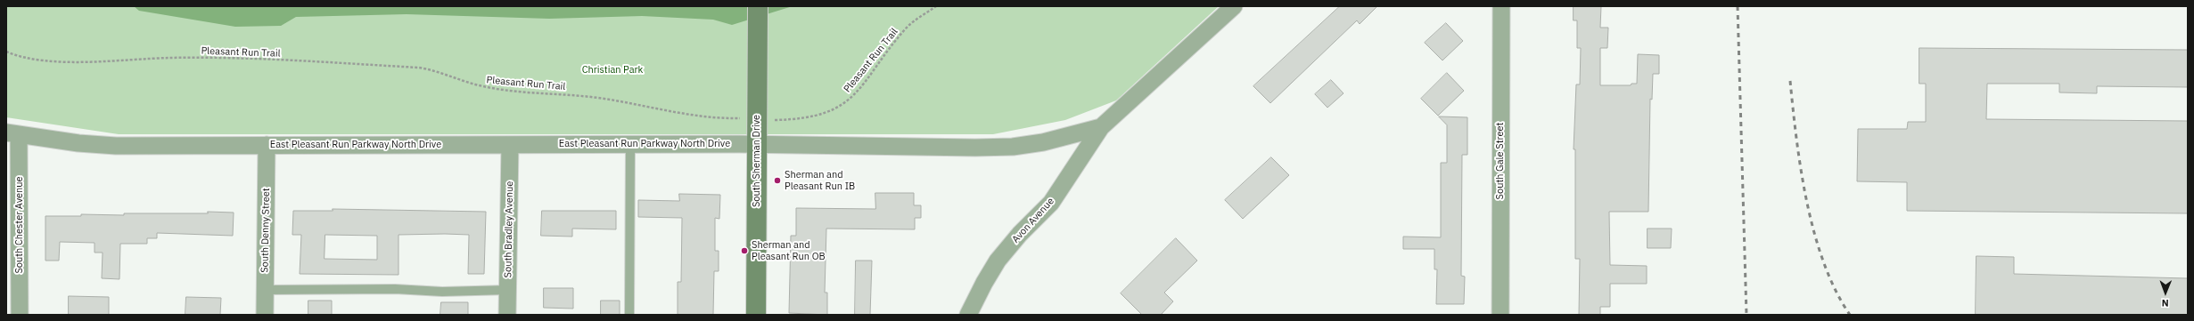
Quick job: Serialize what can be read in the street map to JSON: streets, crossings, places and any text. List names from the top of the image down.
{
  "streets": {
    "main road": ["South Sherman Drive"],
    "street": [
      "East Pleasant Run Parkway North Drive",
      "South Gale Street",
      "Avon Avenue",
      "South Chester Avenue",
      "South Bradley Avenue",
      "South Denny Street"
    ],
    "path": ["Pleasant Run Trail"]
  },
  "crossings": [
    ["Pleasant Run Trail", "South Sherman Drive"],
    ["East Pleasant Run Parkway North Drive", "South Sherman Drive"],
    ["East Pleasant Run Parkway North Drive", "Avon Avenue"],
    ["East Pleasant Run Parkway North Drive", "South Chester Avenue"],
    ["East Pleasant Run Parkway North Drive", "South Bradley Avenue"],
    ["East Pleasant Run Parkway North Drive", "South Denny Street"]
  ],
  "parks": ["Christian Park"],
  "places": ["Sherman and Pleasant Run IB", "Sherman and Pleasant Run OB"],
  "north": "bottom"
}
